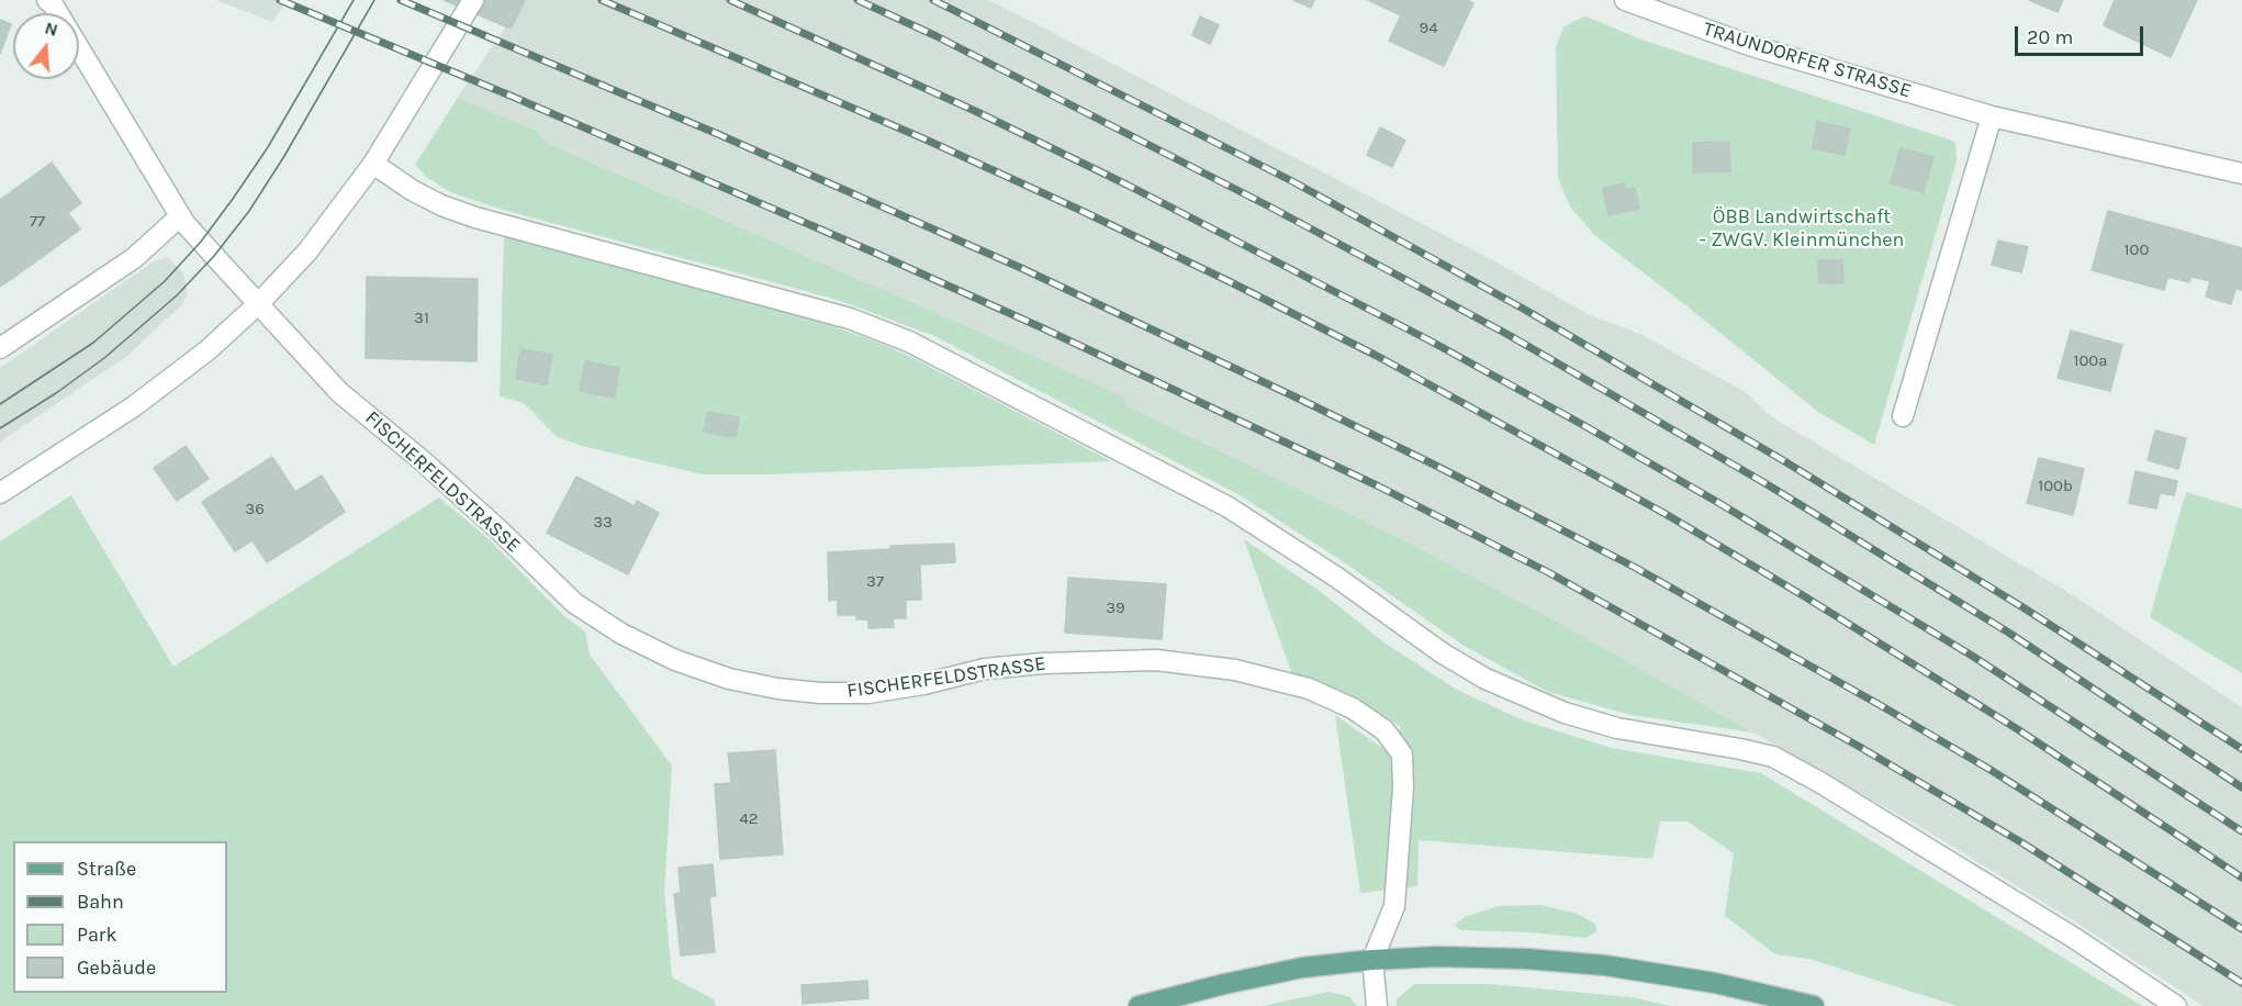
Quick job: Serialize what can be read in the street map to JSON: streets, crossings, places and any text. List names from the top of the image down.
{
  "streets": {
    "street": ["TRAUNDORFER STRASSE", "FISCHERFELDSTRASSE"]
  },
  "parks": ["ÖBB Landwirtschaft - ZWGV. Kleinmünchen"],
  "house_numbers": [
    "94",
    "77",
    "100",
    "31",
    "100a",
    "100b",
    "36",
    "33",
    "37",
    "39",
    "42"
  ],
  "legend": [
    "Straße",
    "Bahn",
    "Park",
    "Gebäude"
  ],
  "scale_bar": "20 m",
  "north": "top"
}
